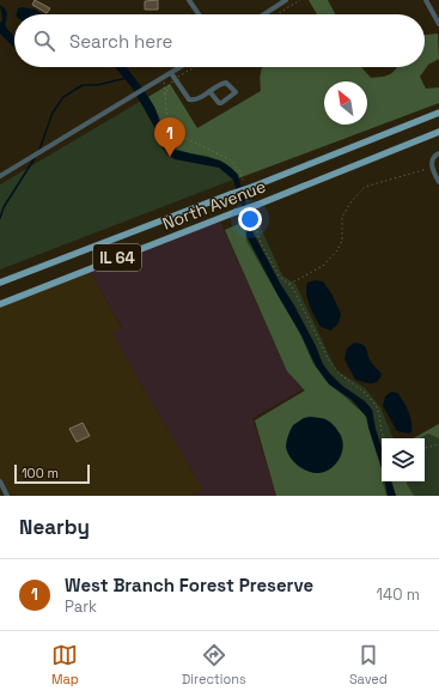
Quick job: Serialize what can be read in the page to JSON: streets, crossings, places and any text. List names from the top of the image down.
{
  "streets": {
    "main road": ["North Avenue", "IL 64"]
  },
  "scale_bar": "100 m",
  "north": "top left",
  "page": {
    "search": "Search here",
    "pins": "1",
    "scale": "100 m",
    "heading": "Nearby",
    "list": [
      {
        "mark": "1",
        "name": "West Branch Forest Preserve",
        "note": "Park",
        "value": "140 m"
      }
    ],
    "nav": ["Map", "Directions", "Saved"]
  }
}
